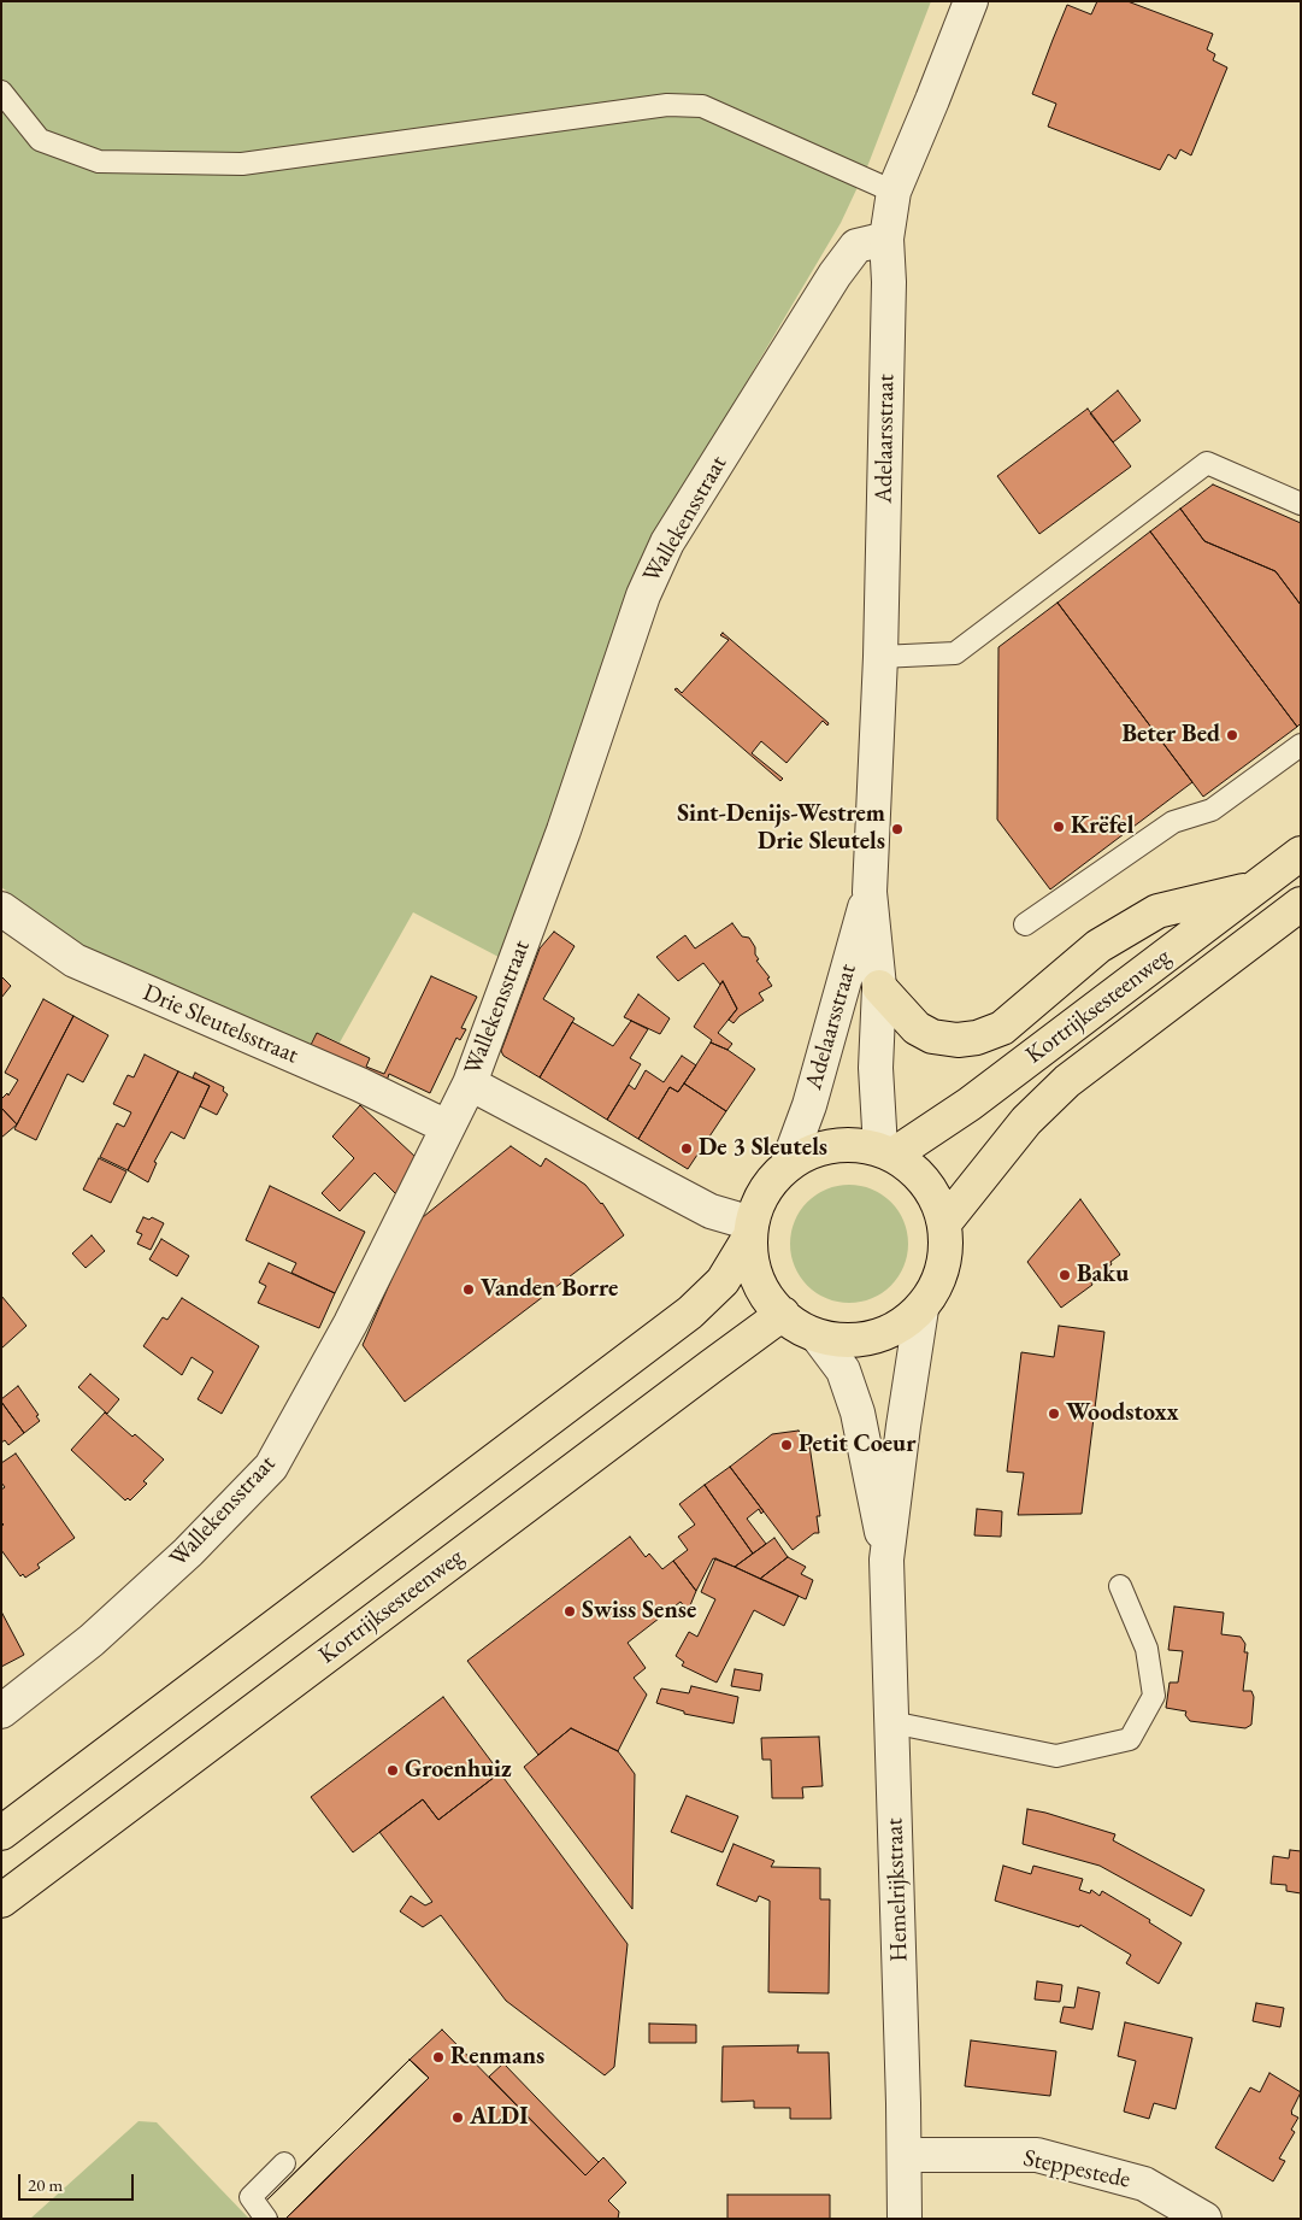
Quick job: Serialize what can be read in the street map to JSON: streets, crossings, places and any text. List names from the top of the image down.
{
  "streets": {
    "main road": ["Kortrijksesteenweg"],
    "street": [
      "Adelaarsstraat",
      "Wallekensstraat",
      "Drie Sleutelsstraat",
      "Hemelrijkstraat",
      "Steppestede"
    ]
  },
  "crossings": [
    ["Adelaarsstraat", "Wallekensstraat"],
    ["Adelaarsstraat", "Kortrijksesteenweg"],
    ["Adelaarsstraat", "Hemelrijkstraat"],
    ["Wallekensstraat", "Drie Sleutelsstraat"],
    ["Kortrijksesteenweg", "Hemelrijkstraat"],
    ["Hemelrijkstraat", "Steppestede"]
  ],
  "places": [
    "Beter Bed",
    "Krëfel",
    "Sint-Denijs-Westrem Drie Sleutels",
    "De 3 Sleutels",
    "Baku",
    "Vanden Borre",
    "Woodstoxx",
    "Petit Coeur",
    "Swiss Sense",
    "Groenhuiz",
    "Renmans",
    "ALDI"
  ],
  "scale_bar": "20 m"
}
